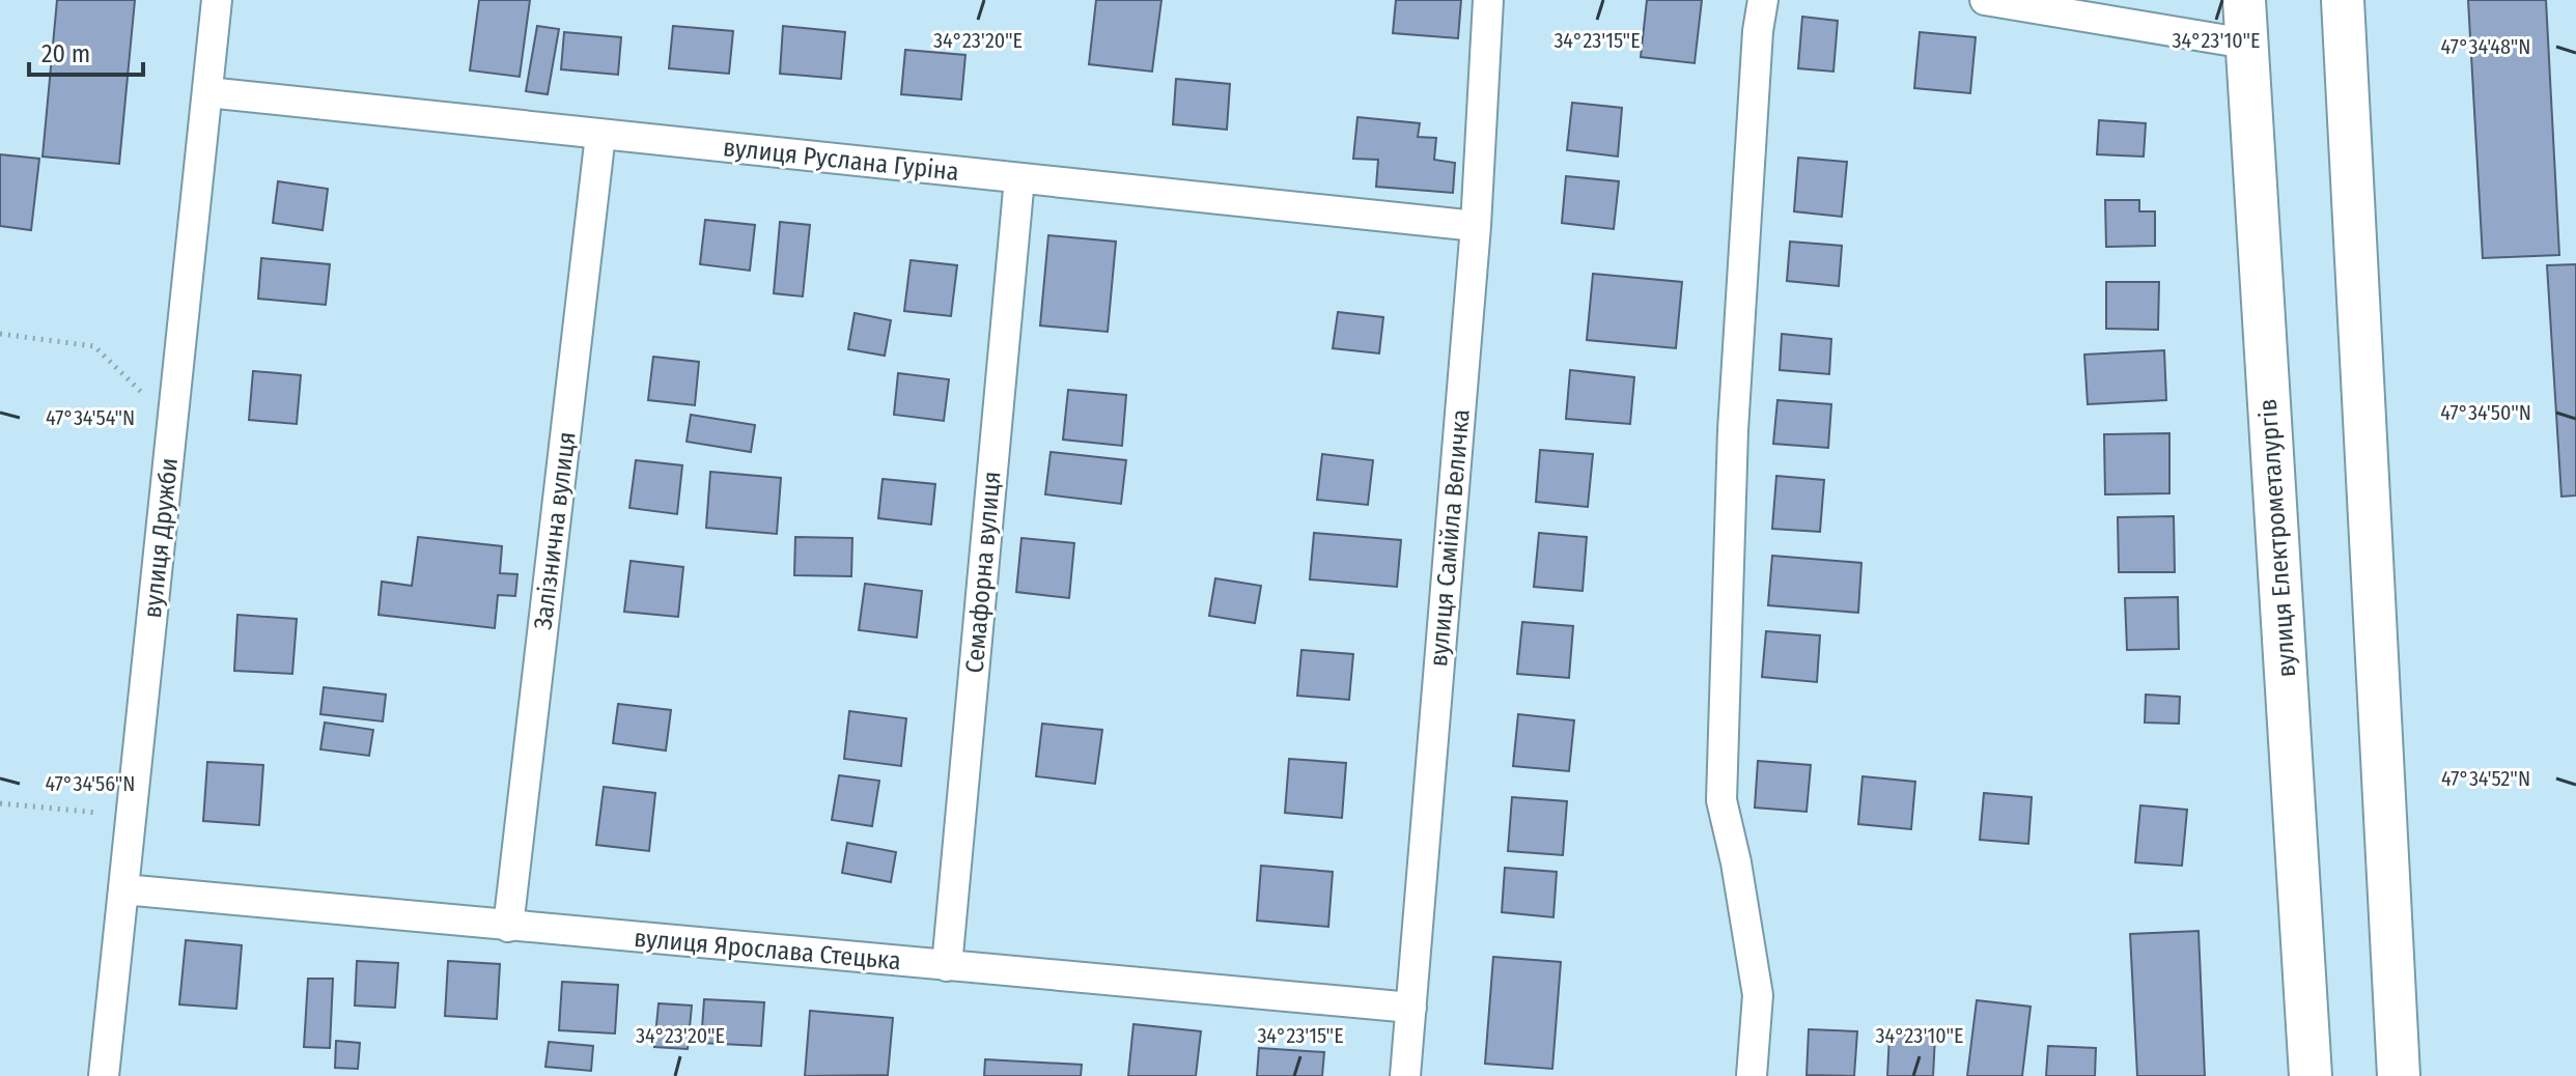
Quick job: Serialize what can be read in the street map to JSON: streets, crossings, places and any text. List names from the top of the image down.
{
  "streets": {
    "main road": ["вулиця Електрометалургів"],
    "street": [
      "вулиця Руслана Гуріна",
      "Залізнична вулиця",
      "вулиця Дружби",
      "вулиця Самійла Величка",
      "Семафорна вулиця",
      "вулиця Ярослава Стецька"
    ]
  },
  "crossings": [
    ["вулиця Руслана Гуріна", "Залізнична вулиця"],
    ["вулиця Руслана Гуріна", "вулиця Дружби"],
    ["вулиця Руслана Гуріна", "вулиця Самійла Величка"],
    ["вулиця Руслана Гуріна", "Семафорна вулиця"],
    ["Залізнична вулиця", "вулиця Ярослава Стецька"],
    ["вулиця Дружби", "вулиця Ярослава Стецька"],
    ["вулиця Самійла Величка", "вулиця Ярослава Стецька"],
    ["Семафорна вулиця", "вулиця Ярослава Стецька"]
  ],
  "scale_bar": "20 m",
  "coordinates": [
    "34°23'20\"E",
    "34°23'15\"E",
    "34°23'10\"E",
    "47°34'48\"N",
    "47°34'50\"N",
    "47°34'54\"N",
    "47°34'52\"N",
    "47°34'56\"N"
  ]
}
